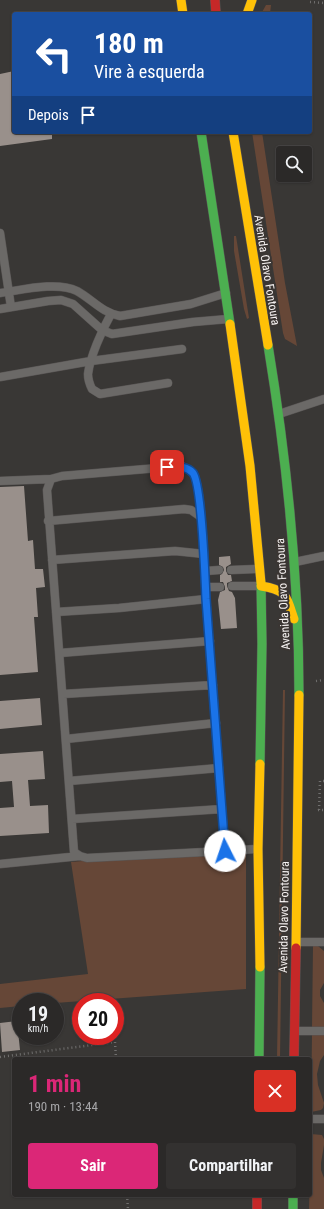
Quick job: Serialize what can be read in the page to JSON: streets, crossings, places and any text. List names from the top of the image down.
{
  "streets": {
    "main road": ["Avenida Olavo Fontoura"]
  },
  "page": {
    "turn": ["180 m", "Vire à esquerda"],
    "then": "Depois",
    "speed": "19 km/h",
    "limit": "20",
    "heading": ["1 min", "190 m · 13:44"],
    "buttons": ["Sair", "Compartilhar"]
  }
}
